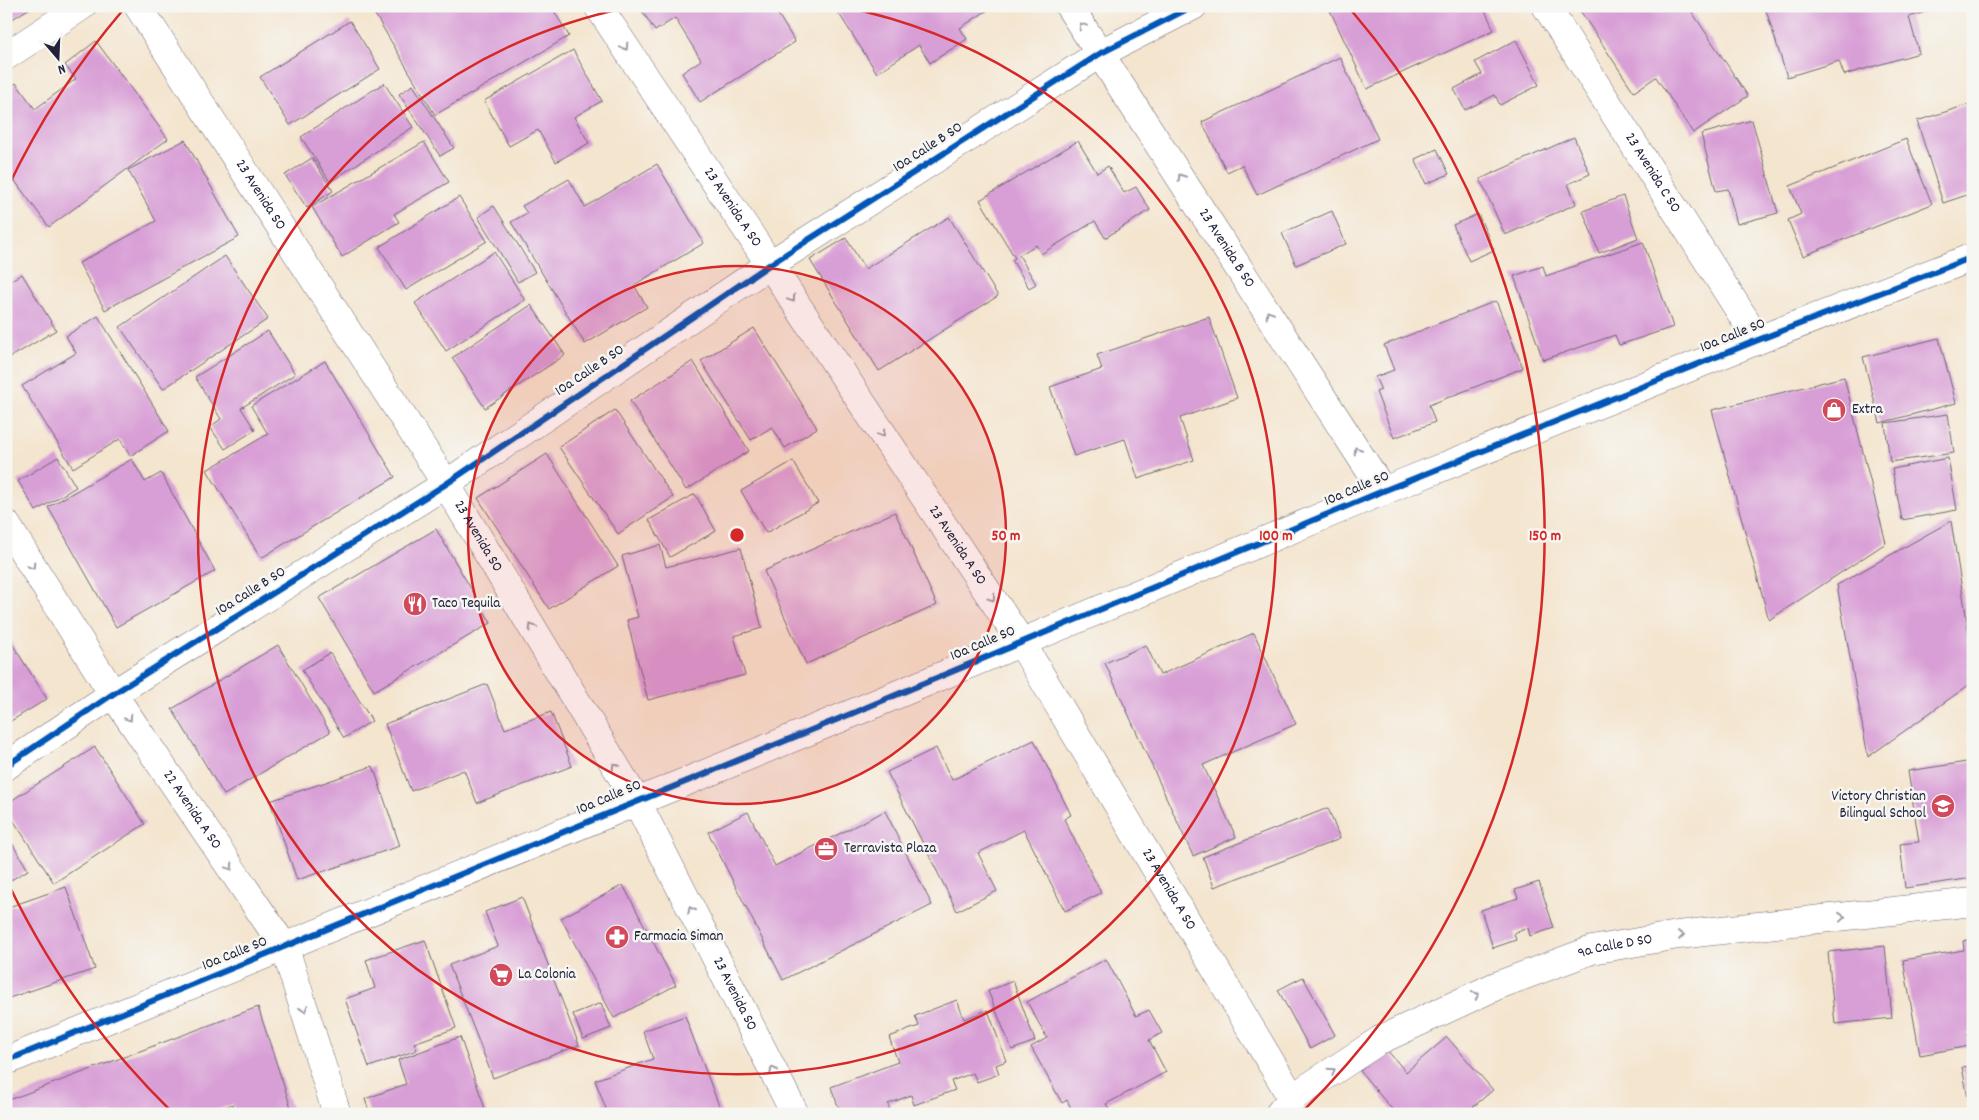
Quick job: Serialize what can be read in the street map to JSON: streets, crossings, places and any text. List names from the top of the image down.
{
  "streets": {
    "street": [
      "10a Calle B SO",
      "23 Avenida C SO",
      "23 Avenida SO",
      "23 Avenida A SO",
      "23 Avenida B SO",
      "10a Calle SO",
      "22 Avenida A SO",
      "9a Calle D SO"
    ]
  },
  "crossings": [
    ["10a Calle B SO", "23 Avenida SO"],
    ["10a Calle B SO", "23 Avenida A SO"],
    ["10a Calle B SO", "23 Avenida B SO"],
    ["10a Calle B SO", "22 Avenida A SO"],
    ["23 Avenida C SO", "10a Calle SO"],
    ["23 Avenida SO", "10a Calle SO"],
    ["23 Avenida A SO", "10a Calle SO"],
    ["23 Avenida A SO", "9a Calle D SO"],
    ["23 Avenida B SO", "10a Calle SO"],
    ["10a Calle SO", "22 Avenida A SO"]
  ],
  "one_way": [
    "23 Avenida SO",
    "23 Avenida A SO",
    "23 Avenida B SO",
    "22 Avenida A SO",
    "9a Calle D SO"
  ],
  "places": {
    "shop": ["Extra"],
    "restaurant": ["Taco Tequila"],
    "school or university": ["Victory Christian Bilingual School"],
    "office": ["Terravista Plaza"],
    "pharmacy": ["Farmacia Siman"],
    "supermarket": ["La Colonia"]
  },
  "north": "bottom",
  "rings": ["50 m", "100 m", "150 m"]
}
